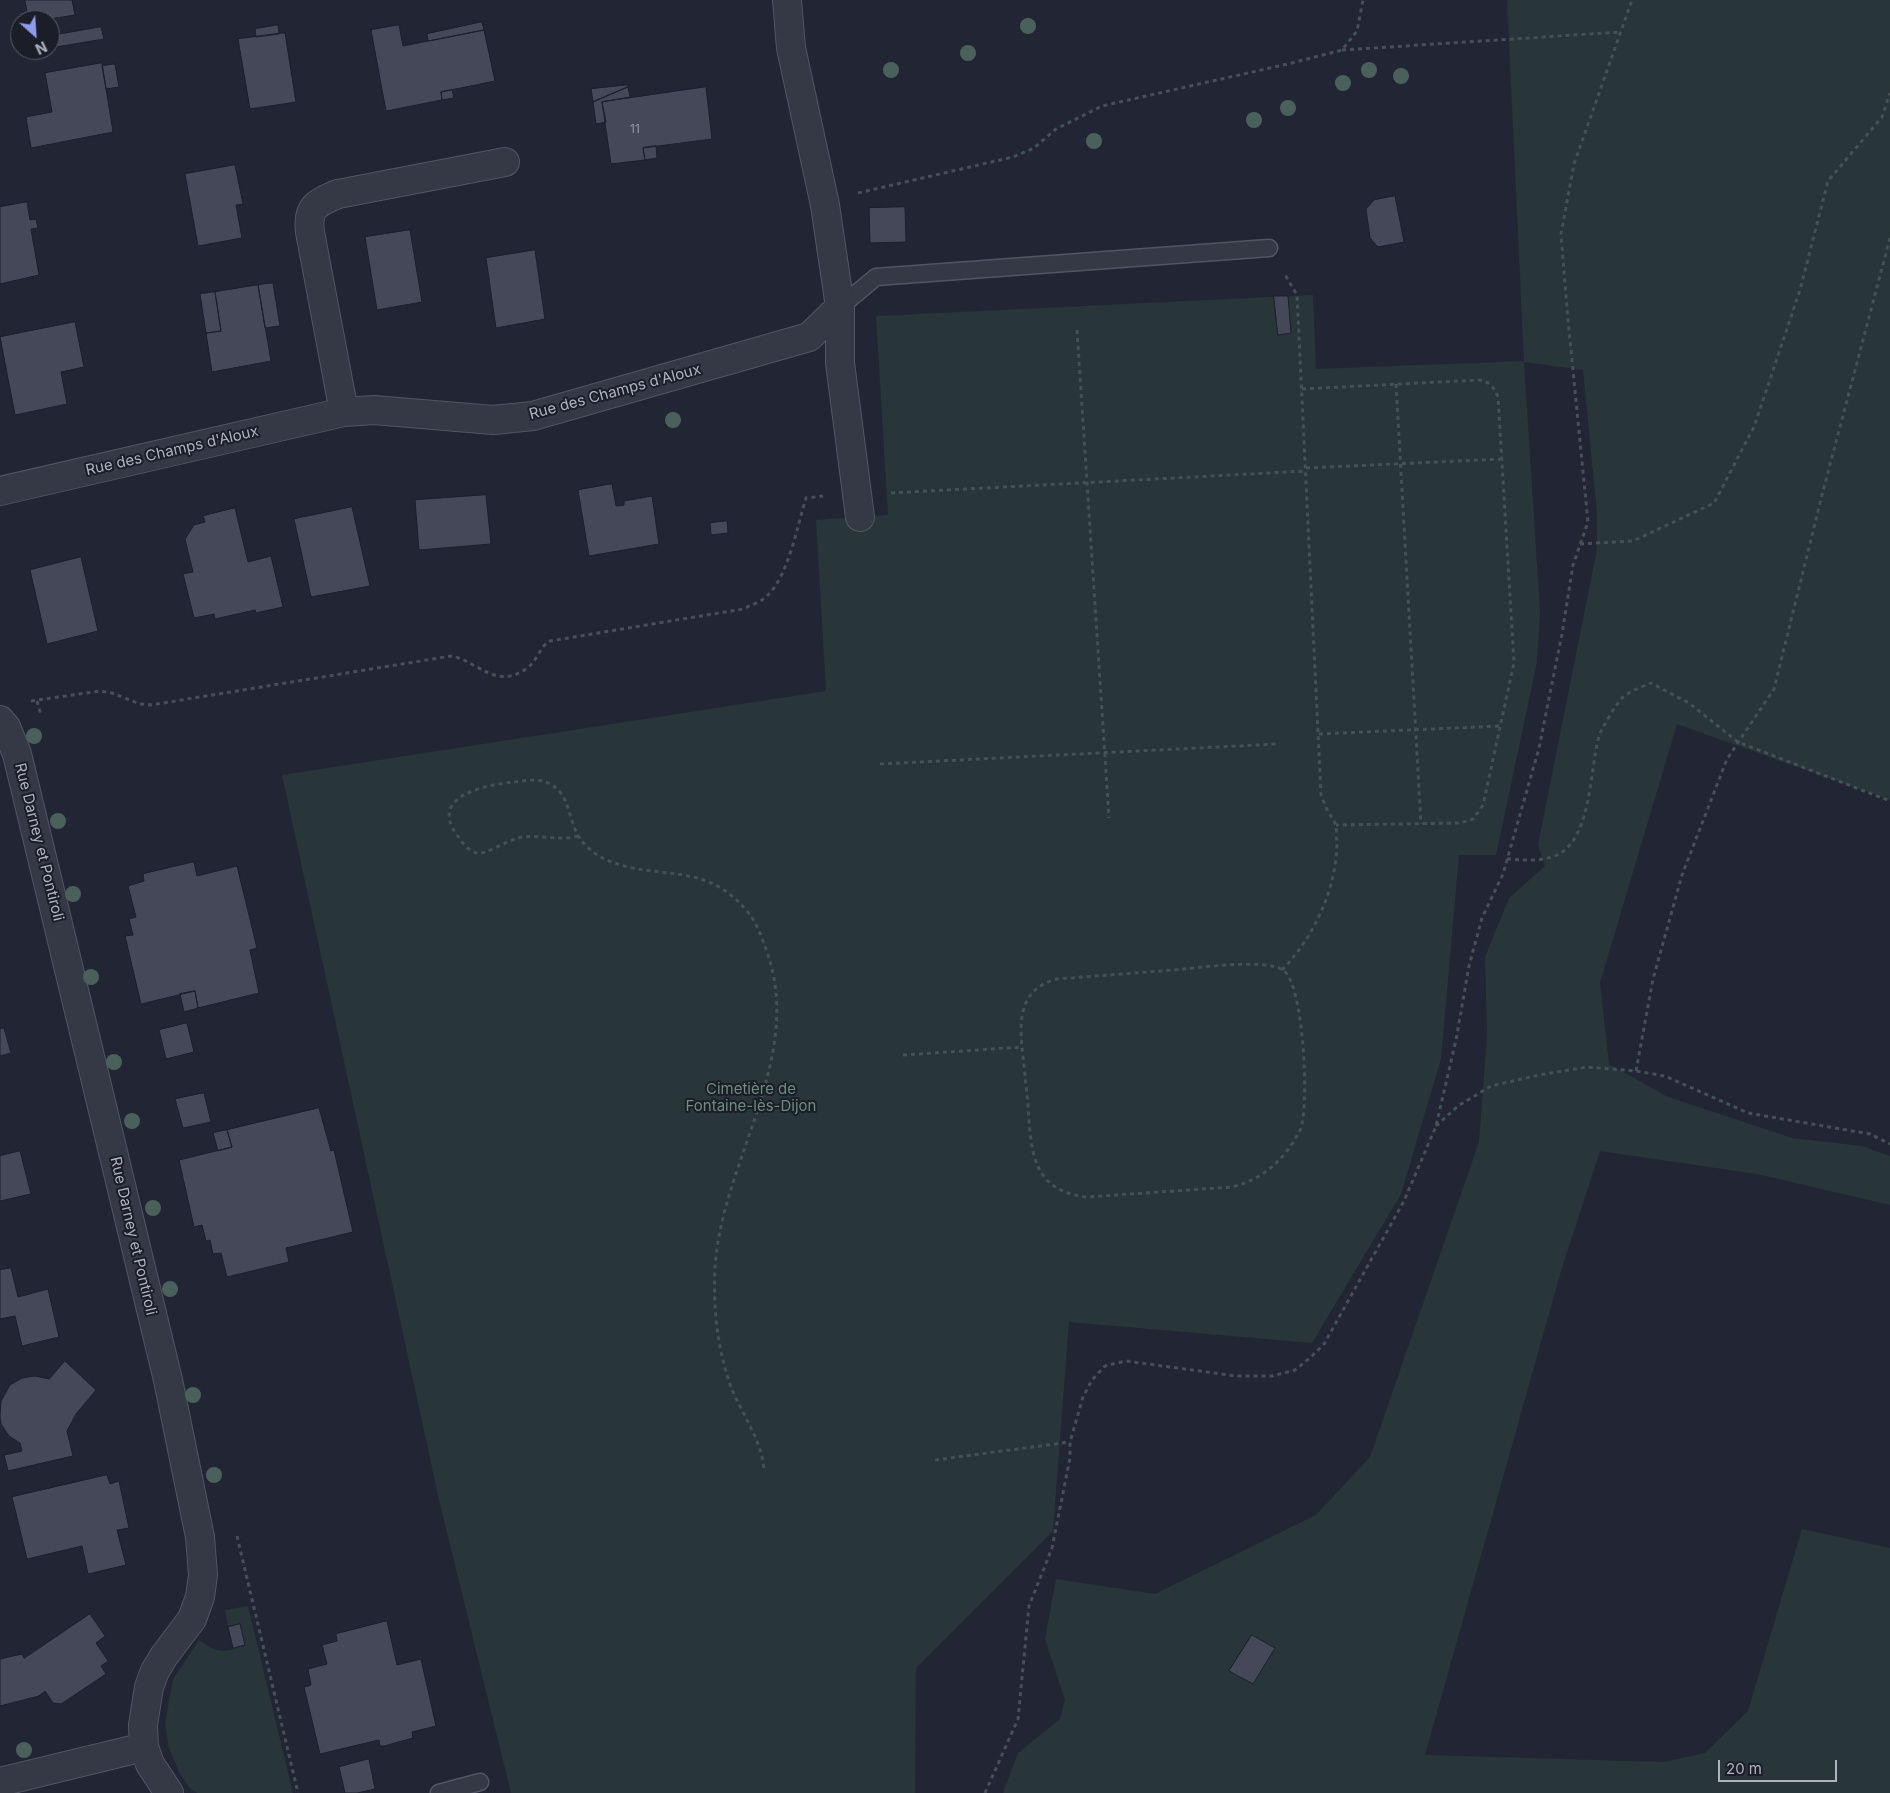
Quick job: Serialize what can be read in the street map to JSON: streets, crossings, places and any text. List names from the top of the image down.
{
  "streets": {
    "street": ["Rue des Champs d'Aloux", "Rue Darney et Pontiroli"]
  },
  "parks": ["Cimetière de Fontaine-lès-Dijon"],
  "house_numbers": ["11"],
  "scale_bar": "20 m",
  "north": "bottom right"
}
